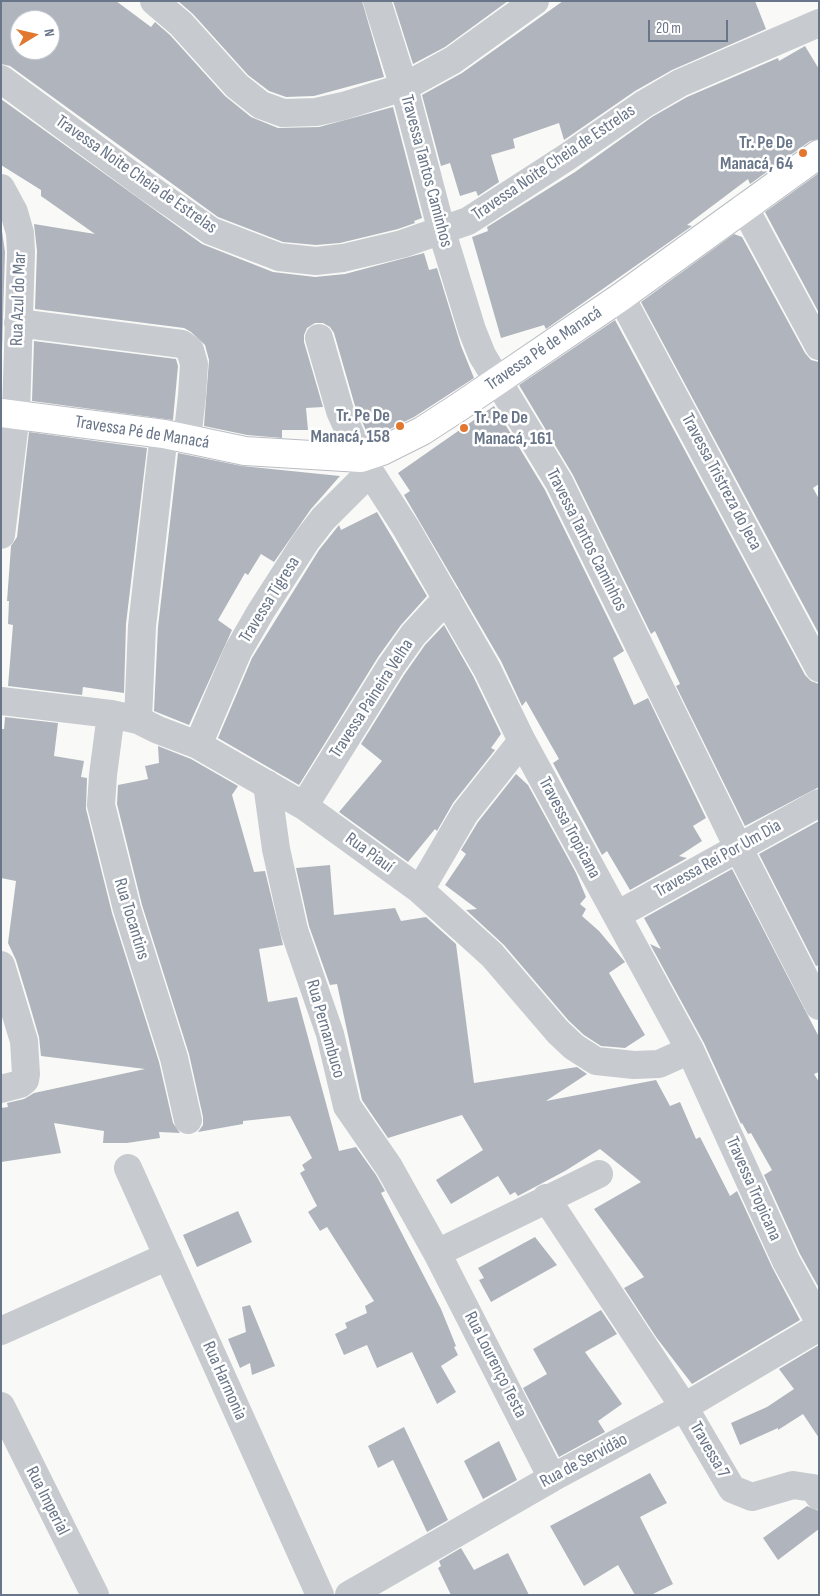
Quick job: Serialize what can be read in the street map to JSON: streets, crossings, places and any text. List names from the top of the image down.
{
  "streets": {
    "street": [
      "Travessa Noite Cheia de Estrelas",
      "Travessa Tantos Caminhos",
      "Rua Azul do Mar",
      "Travessa Pé de Manacá",
      "Travessa Tristreza do Jeca",
      "Travessa Tigresa",
      "Travessa Paineira Velha",
      "Travessa Tropicana",
      "Rua Piauí",
      "Travessa Rei Por Um Dia",
      "Rua Tocantins",
      "Rua Pernambuco",
      "Rua Lourenço Testa",
      "Rua Harmonia",
      "Travessa 7",
      "Rua de Servidão",
      "Rua Imperial"
    ]
  },
  "crossings": [
    ["Travessa Noite Cheia de Estrelas", "Travessa Tantos Caminhos"],
    ["Travessa Tantos Caminhos", "Travessa Pé de Manacá"],
    ["Travessa Tantos Caminhos", "Travessa Rei Por Um Dia"],
    ["Rua Azul do Mar", "Travessa Pé de Manacá"],
    ["Travessa Pé de Manacá", "Travessa Tristreza do Jeca"],
    ["Travessa Pé de Manacá", "Travessa Tigresa"],
    ["Travessa Pé de Manacá", "Travessa Tropicana"],
    ["Travessa Tigresa", "Travessa Tropicana"],
    ["Travessa Tigresa", "Rua Piauí"],
    ["Travessa Paineira Velha", "Travessa Tropicana"],
    ["Travessa Paineira Velha", "Rua Piauí"],
    ["Travessa Tropicana", "Rua Piauí"],
    ["Travessa Tropicana", "Travessa Rei Por Um Dia"],
    ["Rua Piauí", "Rua Tocantins"],
    ["Rua Piauí", "Rua Pernambuco"],
    ["Rua Pernambuco", "Rua Lourenço Testa"],
    ["Rua Lourenço Testa", "Rua de Servidão"],
    ["Travessa 7", "Rua de Servidão"]
  ],
  "places": ["Tr. Pe De Manacá, 64", "Tr. Pe De Manacá, 158", "Tr. Pe De Manacá, 161"],
  "scale_bar": "20 m",
  "north": "right"
}
